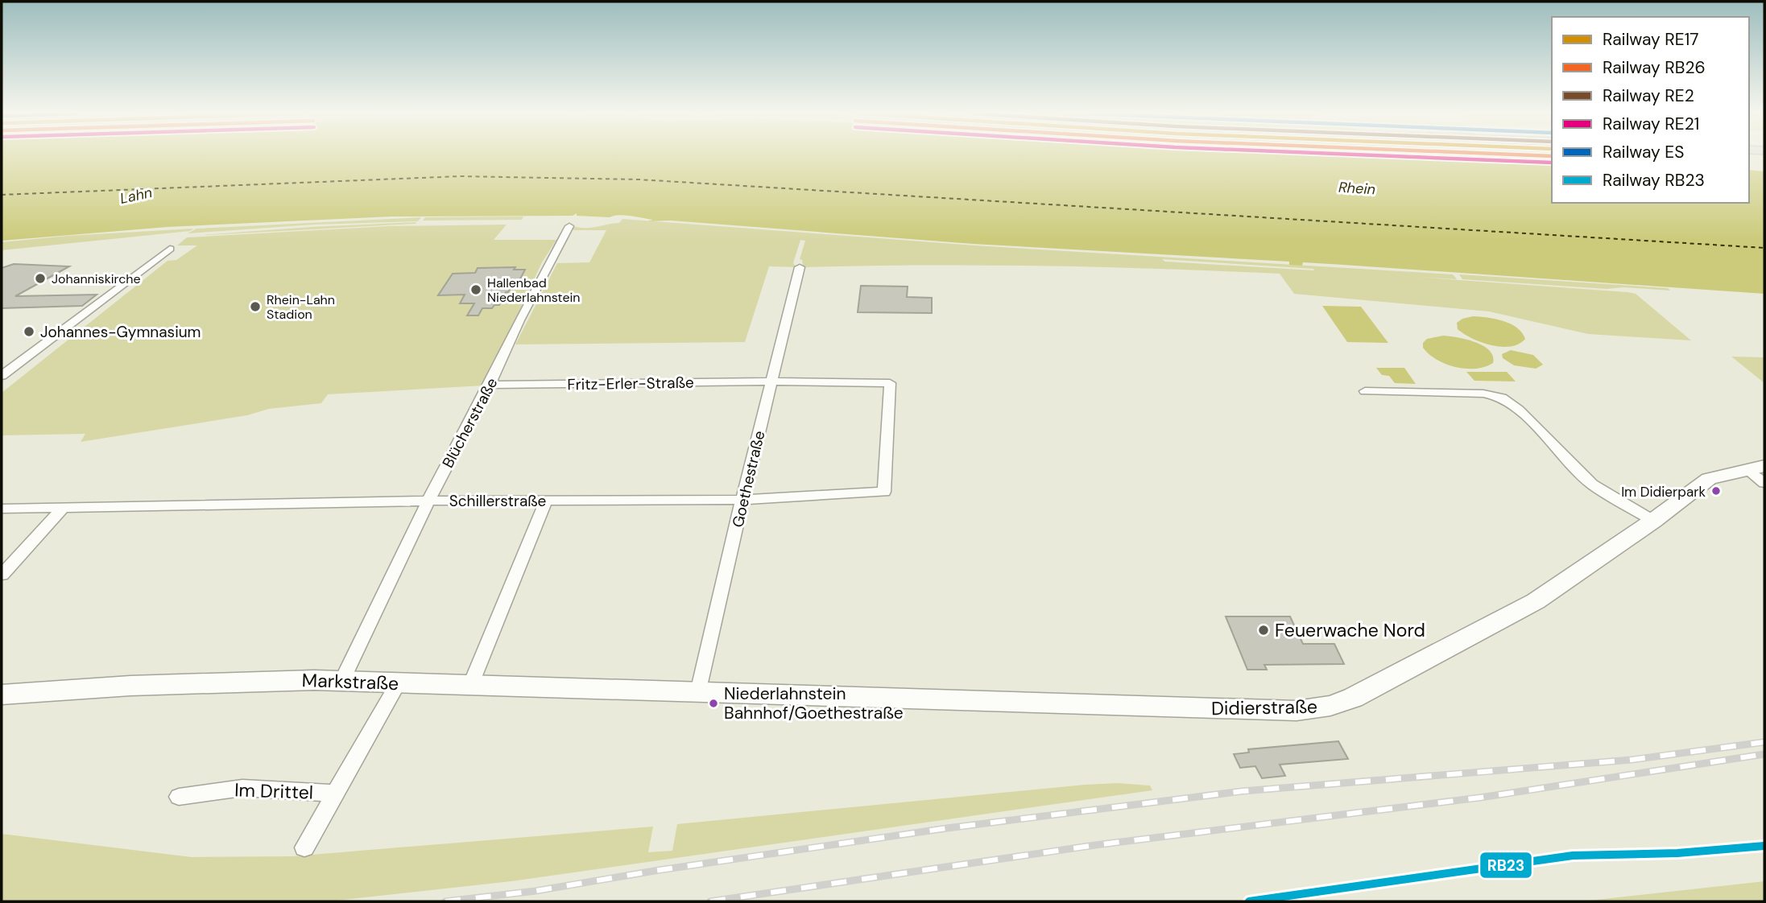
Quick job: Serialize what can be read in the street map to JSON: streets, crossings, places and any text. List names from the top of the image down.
{
  "streets": {
    "street": [
      "Fritz-Erler-Straße",
      "Blücherstraße",
      "Goethestraße",
      "Schillerstraße",
      "Markstraße",
      "Didierstraße",
      "Im Drittel"
    ]
  },
  "crossings": [
    ["Fritz-Erler-Straße", "Blücherstraße"],
    ["Fritz-Erler-Straße", "Goethestraße"],
    ["Fritz-Erler-Straße", "Schillerstraße"],
    ["Blücherstraße", "Schillerstraße"],
    ["Blücherstraße", "Markstraße"],
    ["Goethestraße", "Schillerstraße"],
    ["Goethestraße", "Markstraße"],
    ["Goethestraße", "Didierstraße"],
    ["Markstraße", "Didierstraße"],
    ["Markstraße", "Im Drittel"]
  ],
  "water": ["Rhein", "Lahn"],
  "places": [
    "Johanniskirche",
    "Hallenbad Niederlahnstein",
    "Rhein-Lahn Stadion",
    "Johannes-Gymnasium",
    "Im Didierpark",
    "Feuerwache Nord",
    "Niederlahnstein Bahnhof/Goethestraße"
  ],
  "lines": ["rail line RB26", "rail line RE21", "rail line RB23"],
  "legend": [
    "Railway RE17",
    "Railway RB26",
    "Railway RE2",
    "Railway RE21",
    "Railway ES",
    "Railway RB23"
  ]
}
